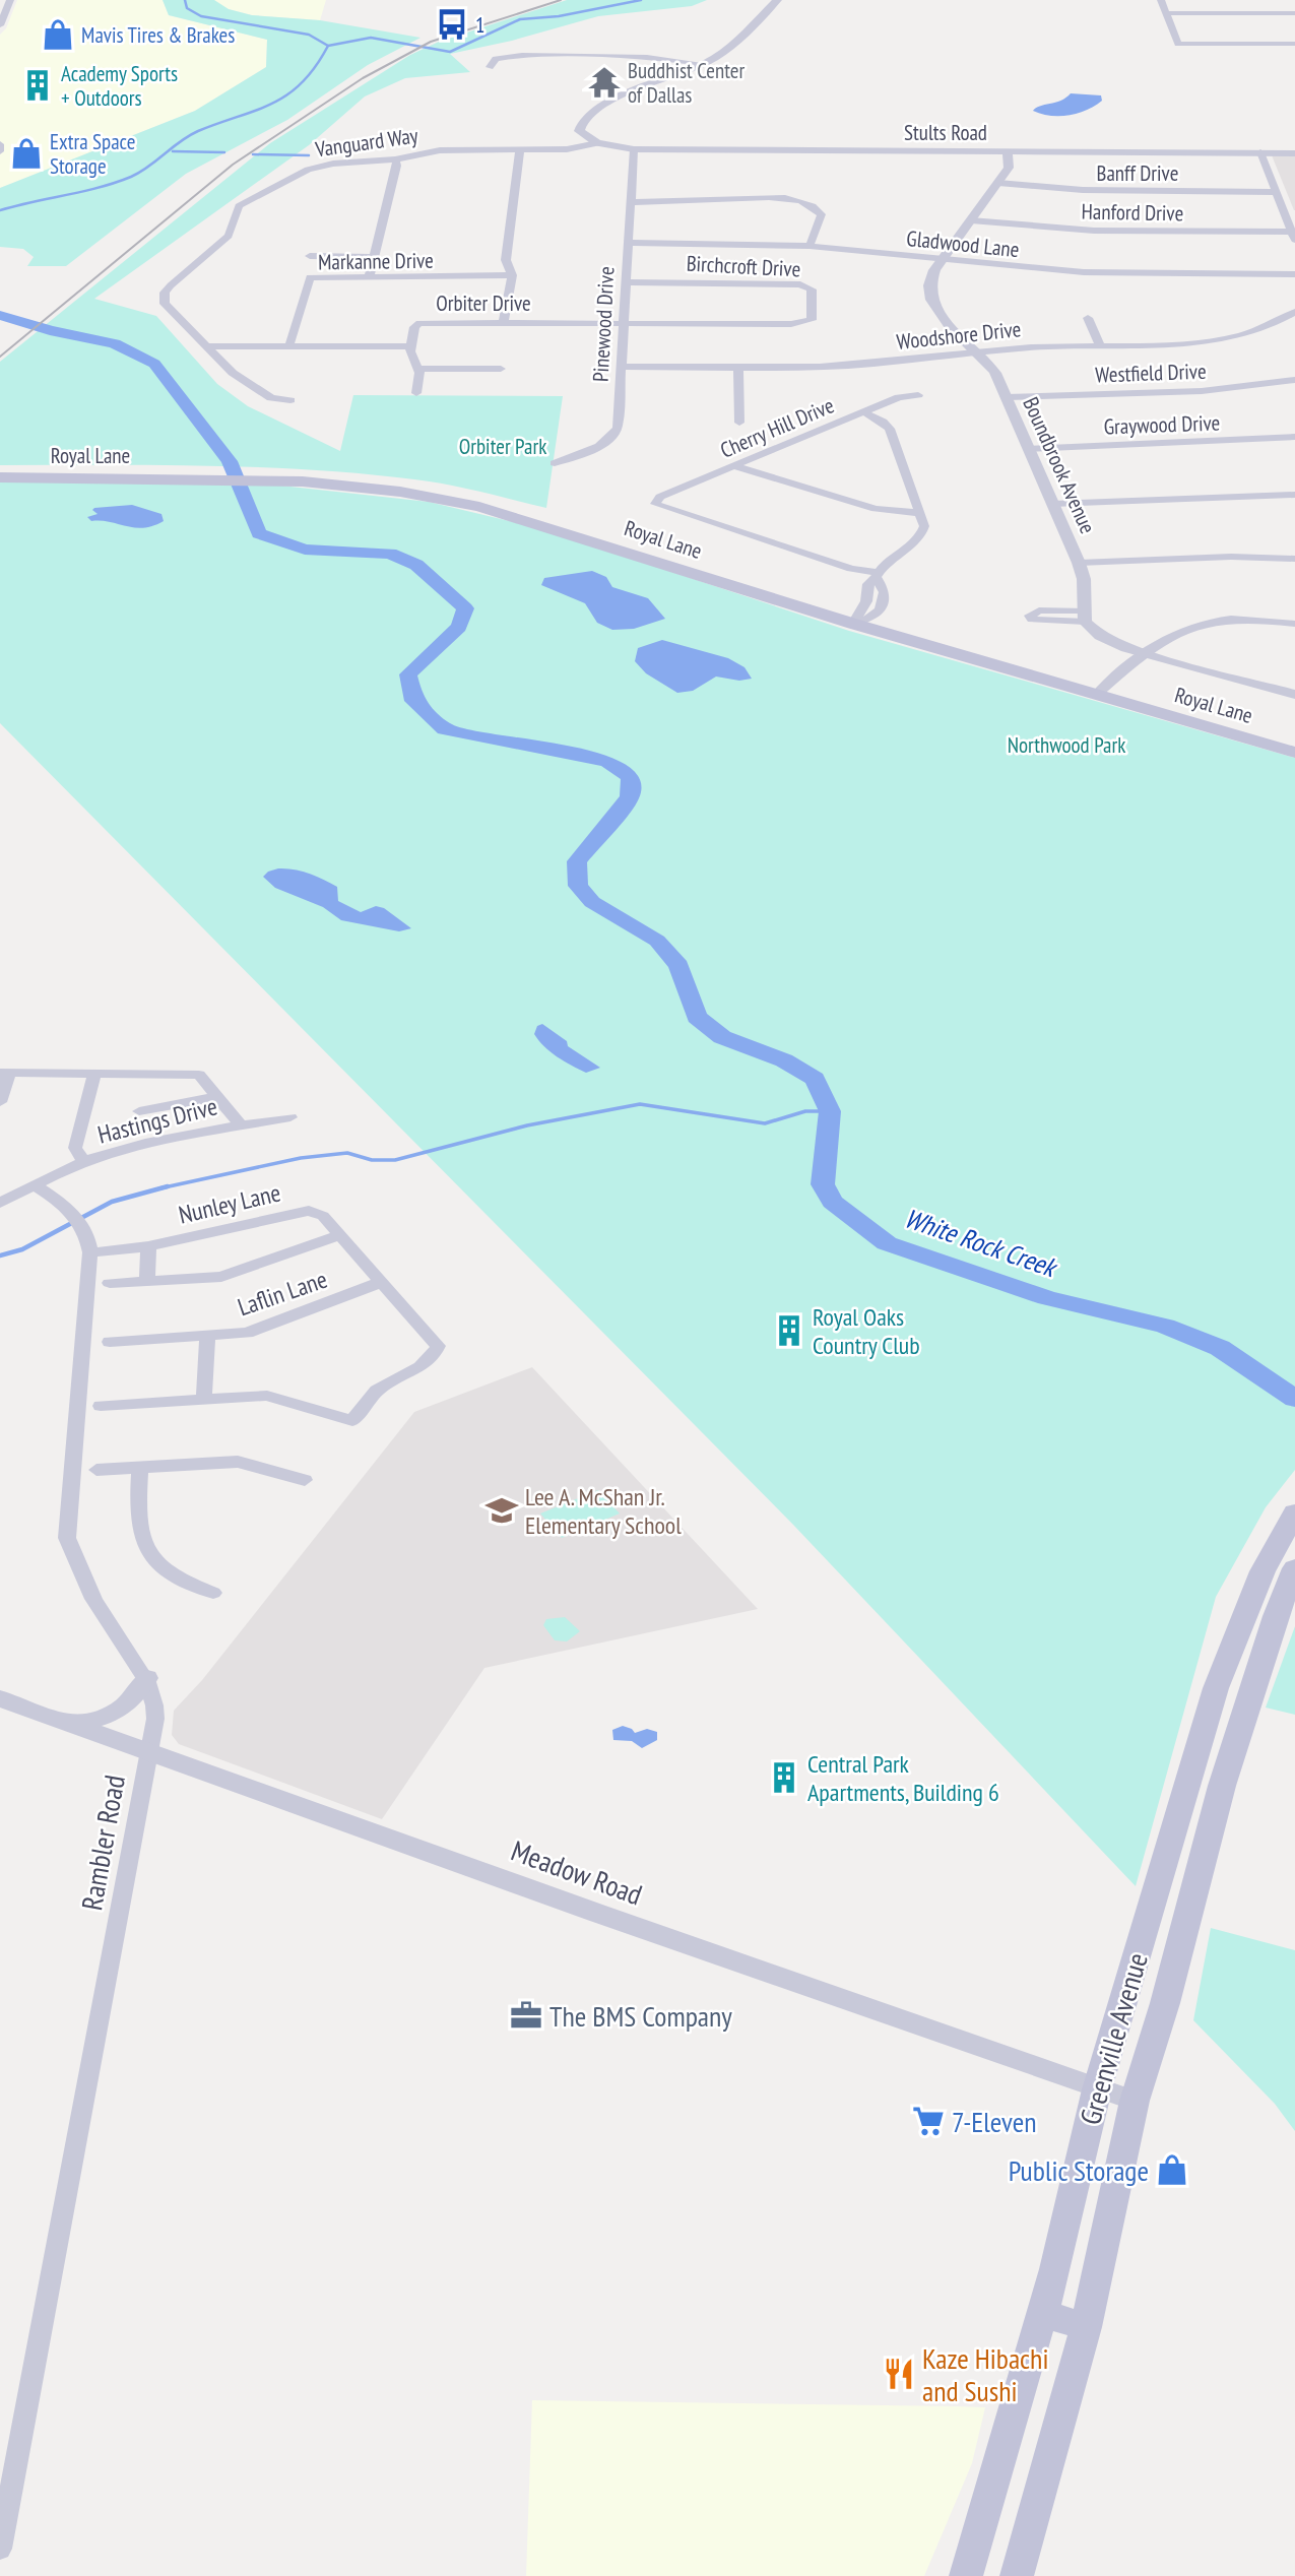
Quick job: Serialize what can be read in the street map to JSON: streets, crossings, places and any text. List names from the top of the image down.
{
  "streets": {
    "main road": ["Royal Lane", "Greenville Avenue"],
    "street": [
      "Stults Road",
      "Vanguard Way",
      "Banff Drive",
      "Hanford Drive",
      "Gladwood Lane",
      "Markanne Drive",
      "Birchcroft Drive",
      "Orbiter Drive",
      "Pinewood Drive",
      "Woodshore Drive",
      "Westfield Drive",
      "Graywood Drive",
      "Cherry Hill Drive",
      "Boundbrook Avenue",
      "Hastings Drive",
      "Nunley Lane",
      "Laflin Lane",
      "Rambler Road",
      "Meadow Road"
    ]
  },
  "crossings": [
    ["Stults Road", "Vanguard Way"],
    ["Stults Road", "Pinewood Drive"],
    ["Stults Road", "Boundbrook Avenue"],
    ["Banff Drive", "Boundbrook Avenue"],
    ["Hanford Drive", "Boundbrook Avenue"],
    ["Gladwood Lane", "Pinewood Drive"],
    ["Gladwood Lane", "Boundbrook Avenue"],
    ["Birchcroft Drive", "Orbiter Drive"],
    ["Birchcroft Drive", "Pinewood Drive"],
    ["Orbiter Drive", "Pinewood Drive"],
    ["Pinewood Drive", "Woodshore Drive"],
    ["Woodshore Drive", "Boundbrook Avenue"],
    ["Westfield Drive", "Boundbrook Avenue"],
    ["Graywood Drive", "Boundbrook Avenue"],
    ["Nunley Lane", "Laflin Lane"],
    ["Nunley Lane", "Rambler Road"],
    ["Rambler Road", "Meadow Road"],
    ["Meadow Road", "Greenville Avenue"]
  ],
  "water": ["White Rock Creek"],
  "parks": ["Orbiter Park", "Northwood Park"],
  "places": {
    "bus stop": ["1"],
    "shop": ["Mavis Tires & Brakes", "Extra Space Storage", "Public Storage"],
    "temple": ["Buddhist Center of Dallas"],
    "building": ["Academy Sports + Outdoors", "Royal Oaks Country Club", "Central Park Apartments, Building 6"],
    "school or university": ["Lee A. McShan Jr. Elementary School"],
    "office": ["The BMS Company"],
    "supermarket": ["7-Eleven"],
    "restaurant": ["Kaze Hibachi and Sushi"]
  }
}
